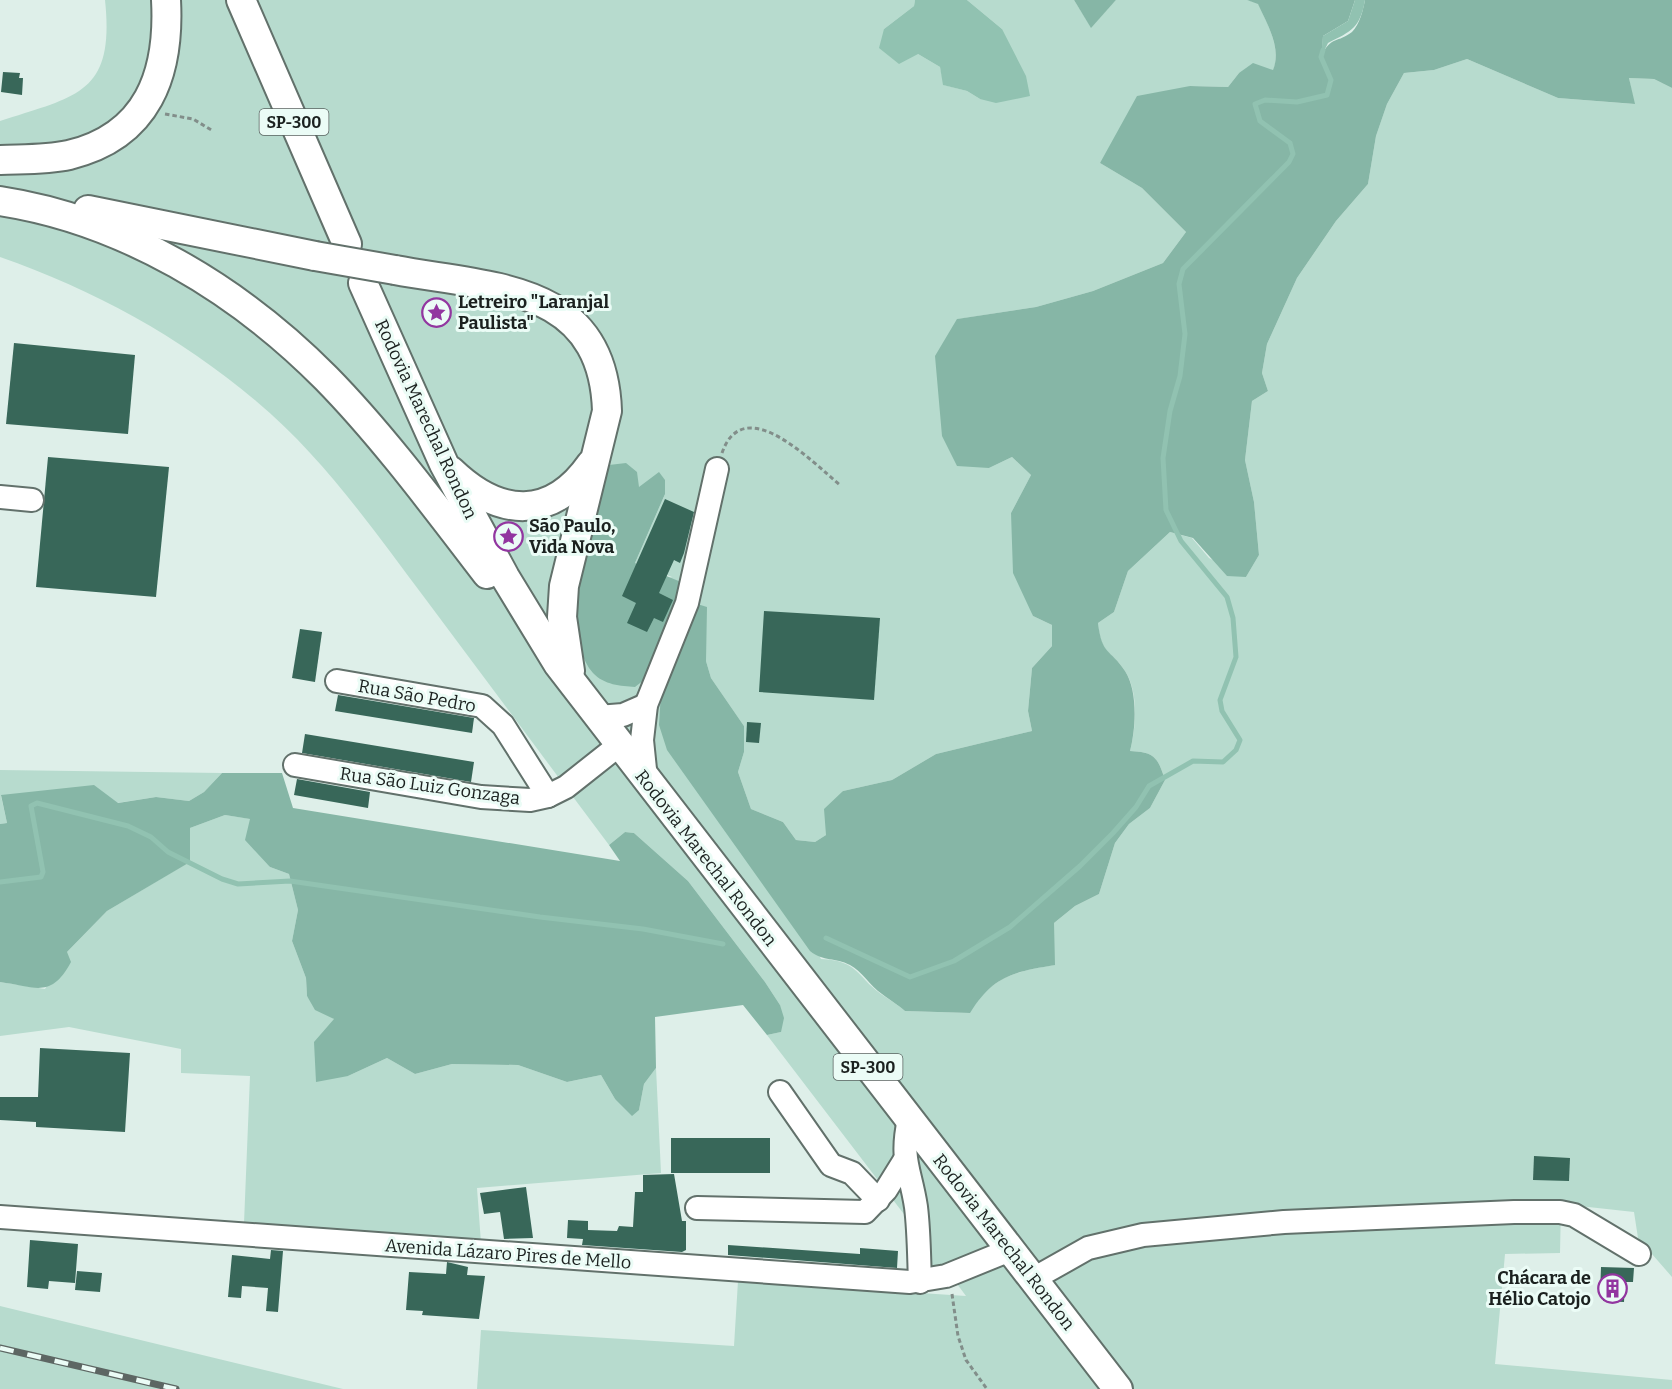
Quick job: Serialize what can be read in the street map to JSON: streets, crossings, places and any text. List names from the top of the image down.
{
  "streets": {
    "main road": ["SP-300", "Rodovia Marechal Rondon"],
    "street": ["Rua São Pedro", "Rua São Luiz Gonzaga", "Avenida Lázaro Pires de Mello"]
  },
  "crossings": [
    ["Rodovia Marechal Rondon", "Rua São Luiz Gonzaga"],
    ["Rodovia Marechal Rondon", "Avenida Lázaro Pires de Mello"],
    ["Rua São Pedro", "Rua São Luiz Gonzaga"]
  ],
  "places": {
    "place": ["Letreiro \"Laranjal Paulista\"", "São Paulo, Vida Nova"],
    "building": ["Chácara de Hélio Catojo"]
  }
}
